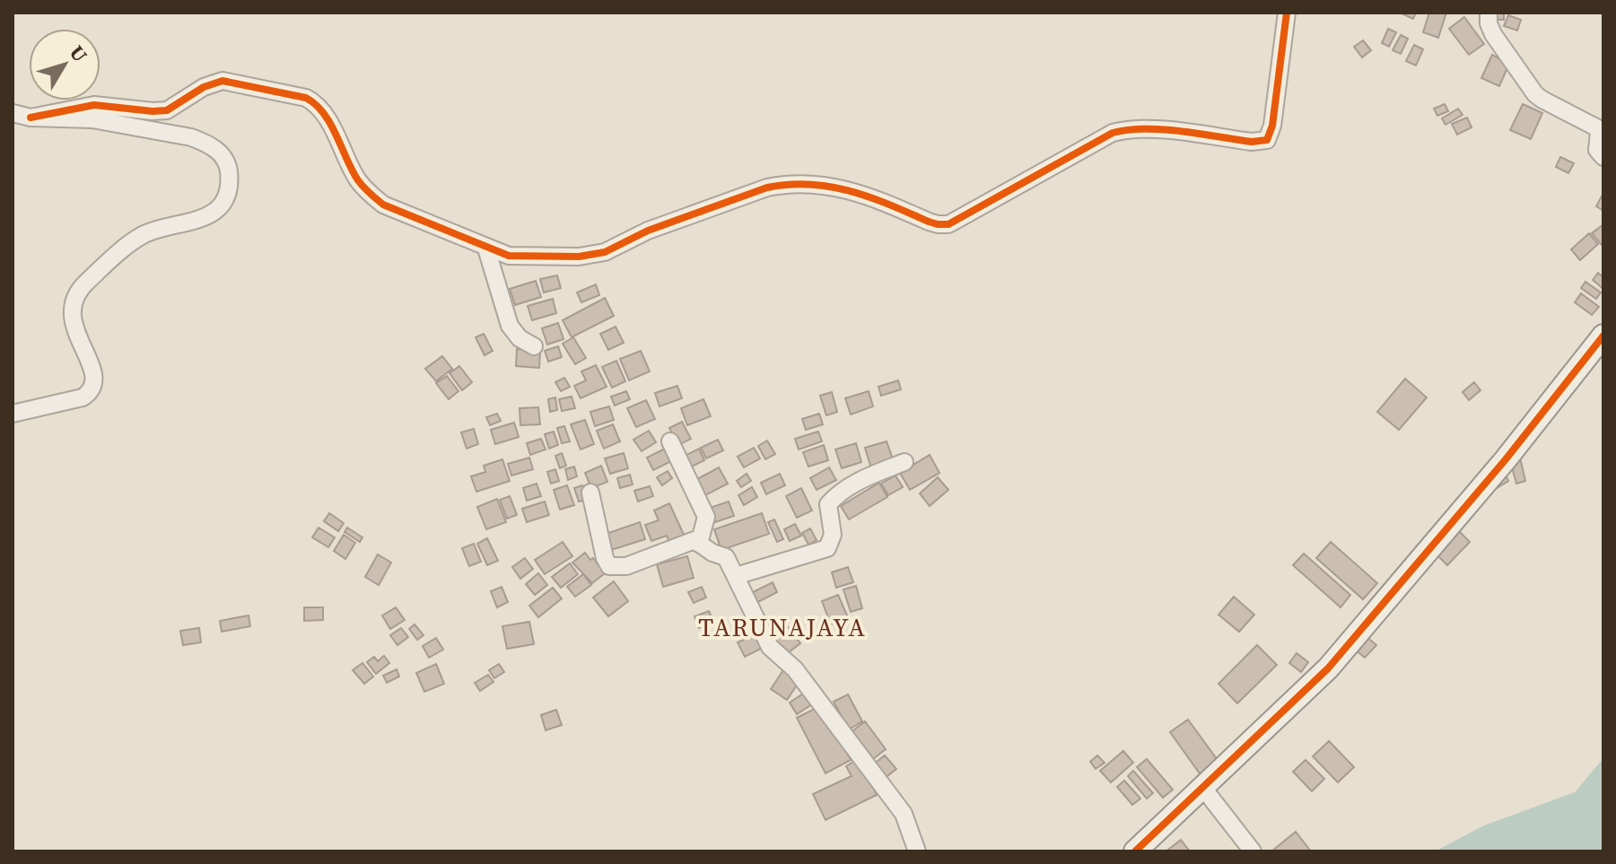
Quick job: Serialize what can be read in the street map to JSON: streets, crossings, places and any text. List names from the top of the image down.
{
  "districts": ["TARUNAJAYA"],
  "north": "top right"
}
